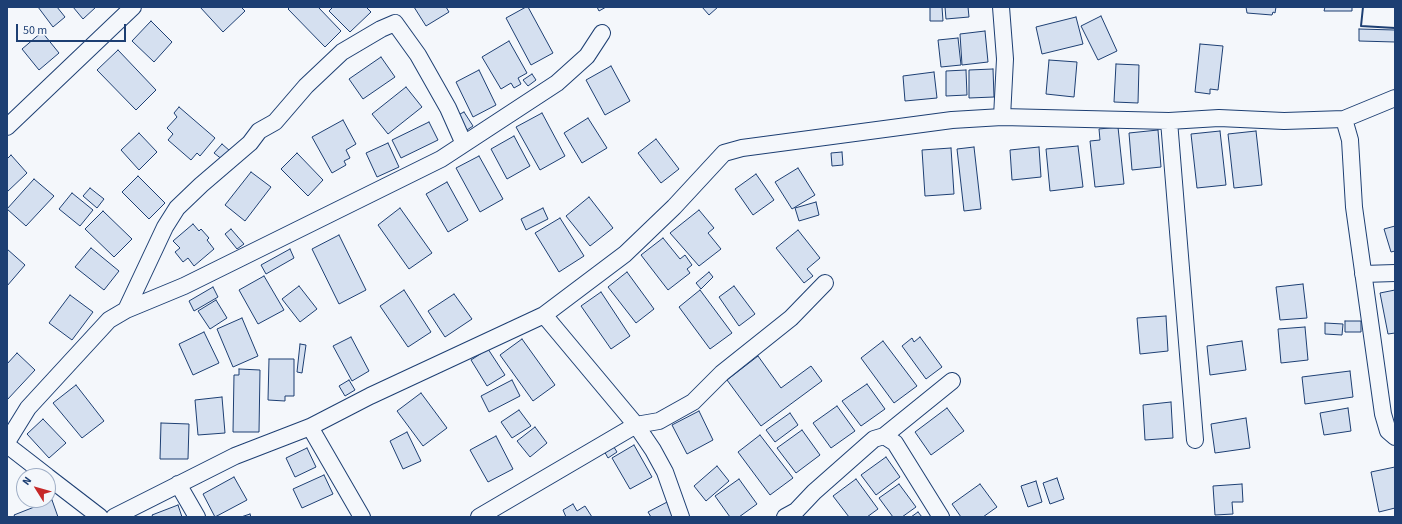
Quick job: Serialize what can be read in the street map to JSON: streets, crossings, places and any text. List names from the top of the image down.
{
  "scale_bar": "50 m",
  "north": "top left"
}
